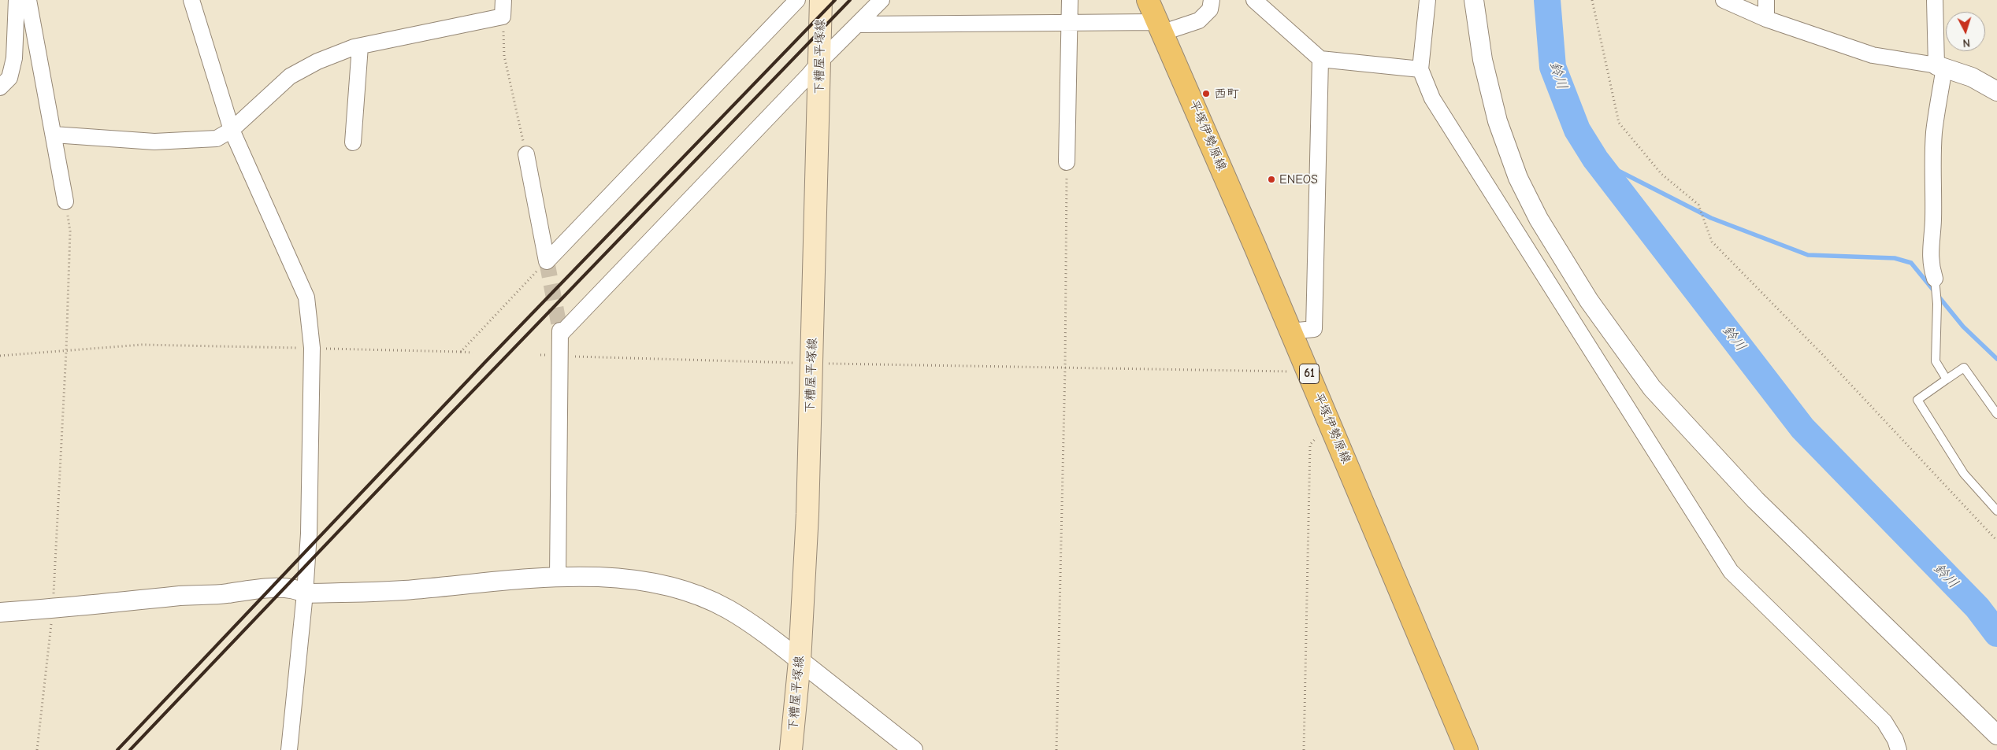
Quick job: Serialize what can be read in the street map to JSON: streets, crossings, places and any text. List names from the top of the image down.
{
  "streets": {
    "main road": ["下糟屋平塚線", "平塚伊勢原線", "61"]
  },
  "water": ["鈴川"],
  "places": ["西町", "ENEOS"],
  "north": "bottom"
}
